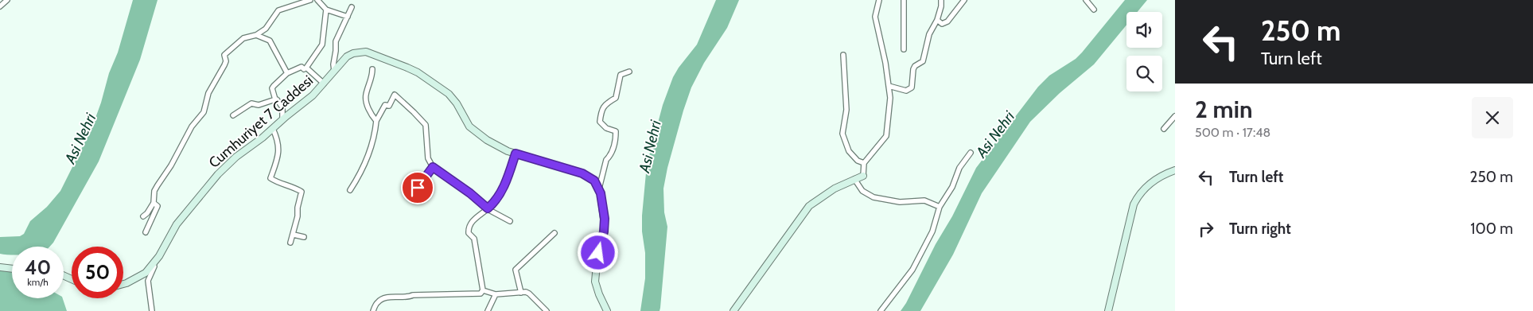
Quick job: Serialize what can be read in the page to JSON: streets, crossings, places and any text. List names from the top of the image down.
{
  "streets": {
    "main road": ["Cumhuriyet 7 Caddesi"]
  },
  "water": ["Asi Nehri"],
  "page": {
    "turn": ["250 m", "Turn left"],
    "heading": ["2 min", "500 m · 17:48"],
    "list": [
      {
        "name": "Turn left",
        "value": "250 m"
      },
      {
        "name": "Turn right",
        "value": "100 m"
      }
    ],
    "speed": "40 km/h",
    "limit": "50"
  }
}
